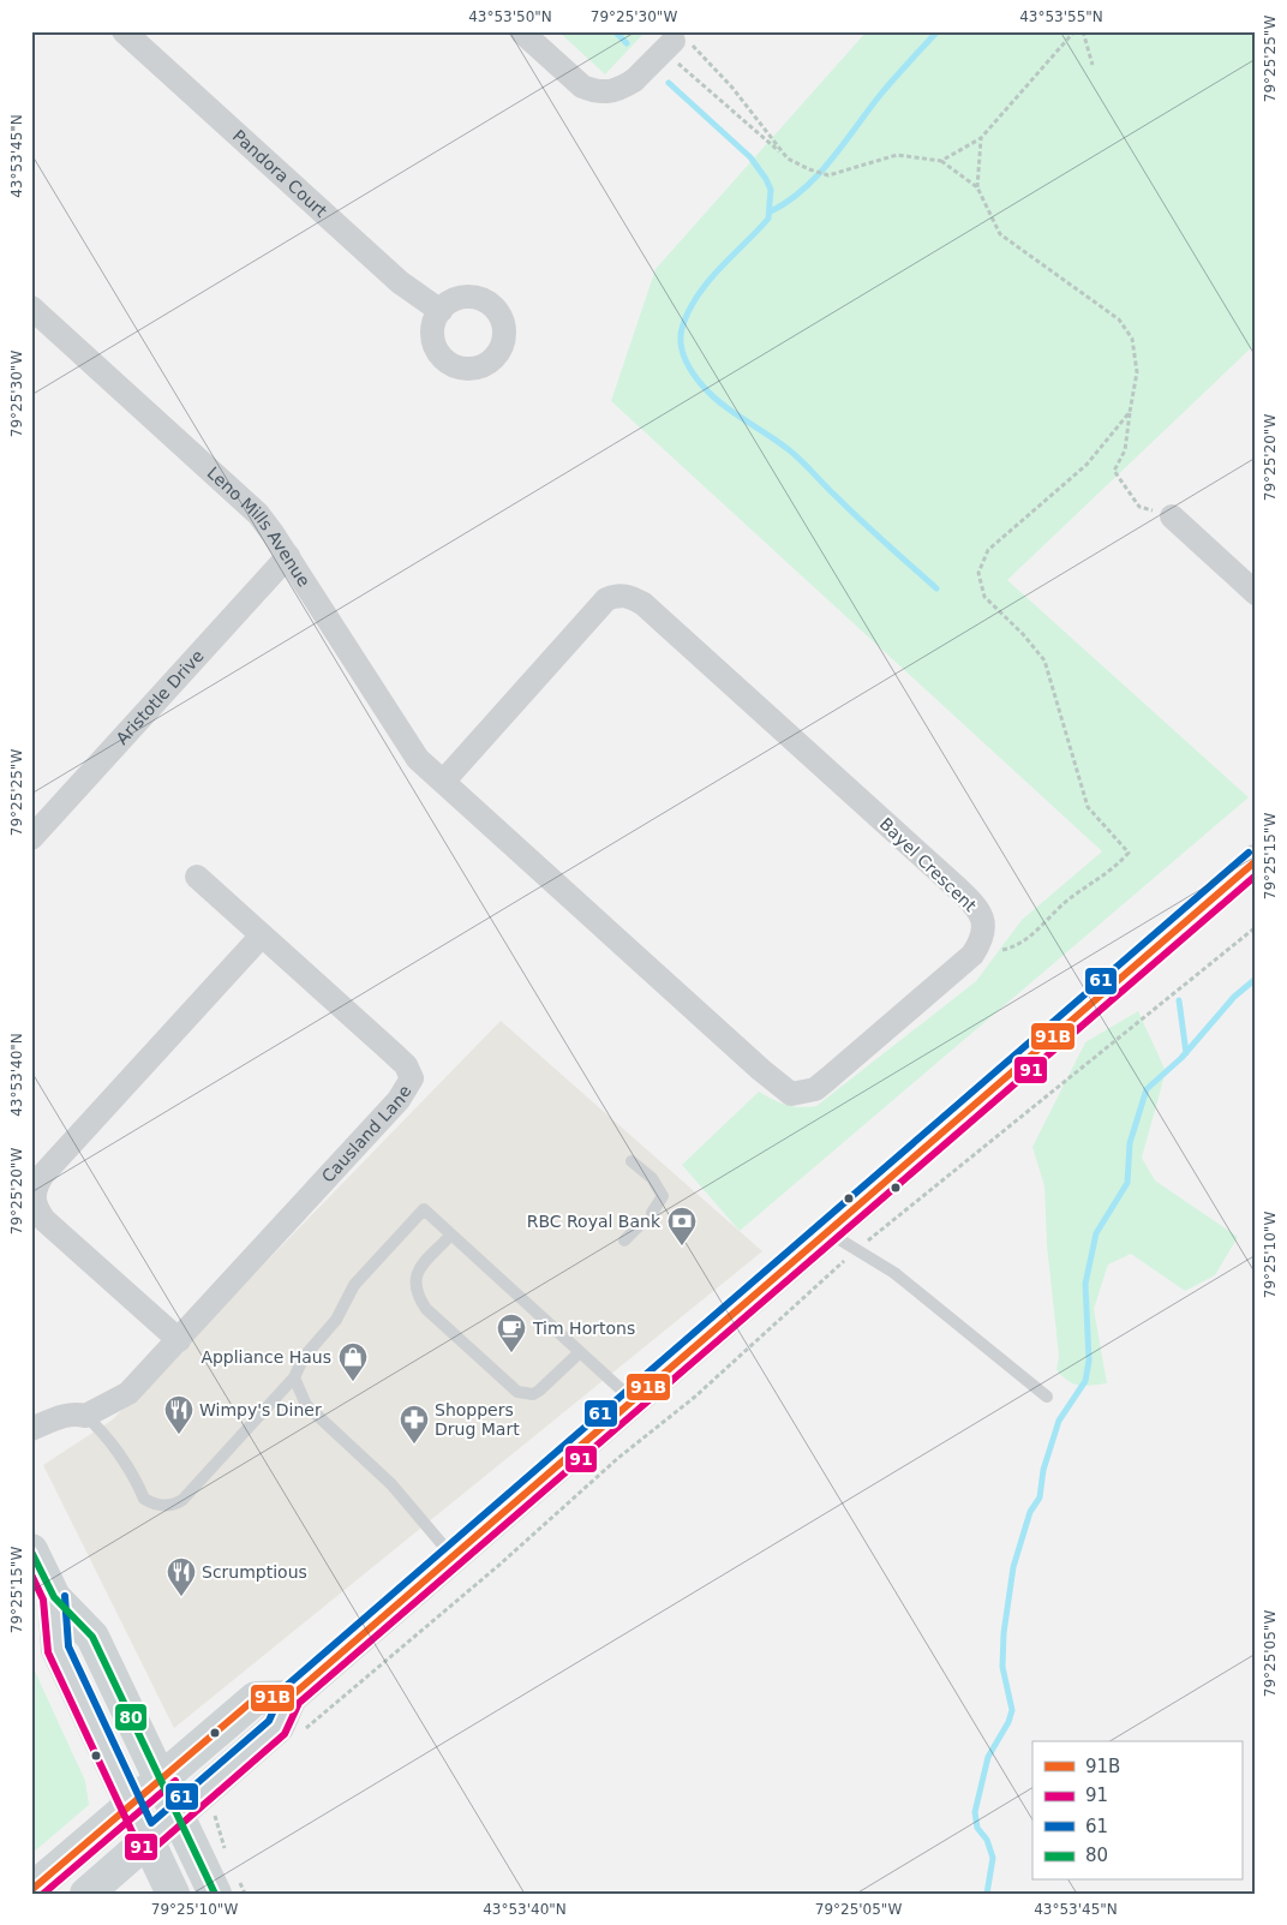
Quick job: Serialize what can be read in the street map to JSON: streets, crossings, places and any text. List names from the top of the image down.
{
  "streets": {
    "street": [
      "Pandora Court",
      "Leno Mills Avenue",
      "Aristotle Drive",
      "Bayel Crescent",
      "Causland Lane"
    ]
  },
  "crossings": [
    ["Leno Mills Avenue", "Aristotle Drive"],
    ["Leno Mills Avenue", "Bayel Crescent"]
  ],
  "places": {
    "bank": ["RBC Royal Bank"],
    "cafe": ["Tim Hortons"],
    "shop": ["Appliance Haus"],
    "restaurant": ["Wimpy's Diner", "Scrumptious"],
    "pharmacy": ["Shoppers Drug Mart"]
  },
  "lines": [
    "transit line 61",
    "transit line 91B",
    "transit line 91",
    "transit line 80"
  ],
  "legend": [
    "91B",
    "91",
    "61",
    "80"
  ],
  "coordinates": [
    "43°53'50\"N",
    "79°25'30\"W",
    "43°53'55\"N",
    "79°25'25\"W",
    "43°53'45\"N",
    "79°25'20\"W",
    "79°25'15\"W",
    "43°53'40\"N",
    "79°25'10\"W",
    "79°25'05\"W"
  ]
}
